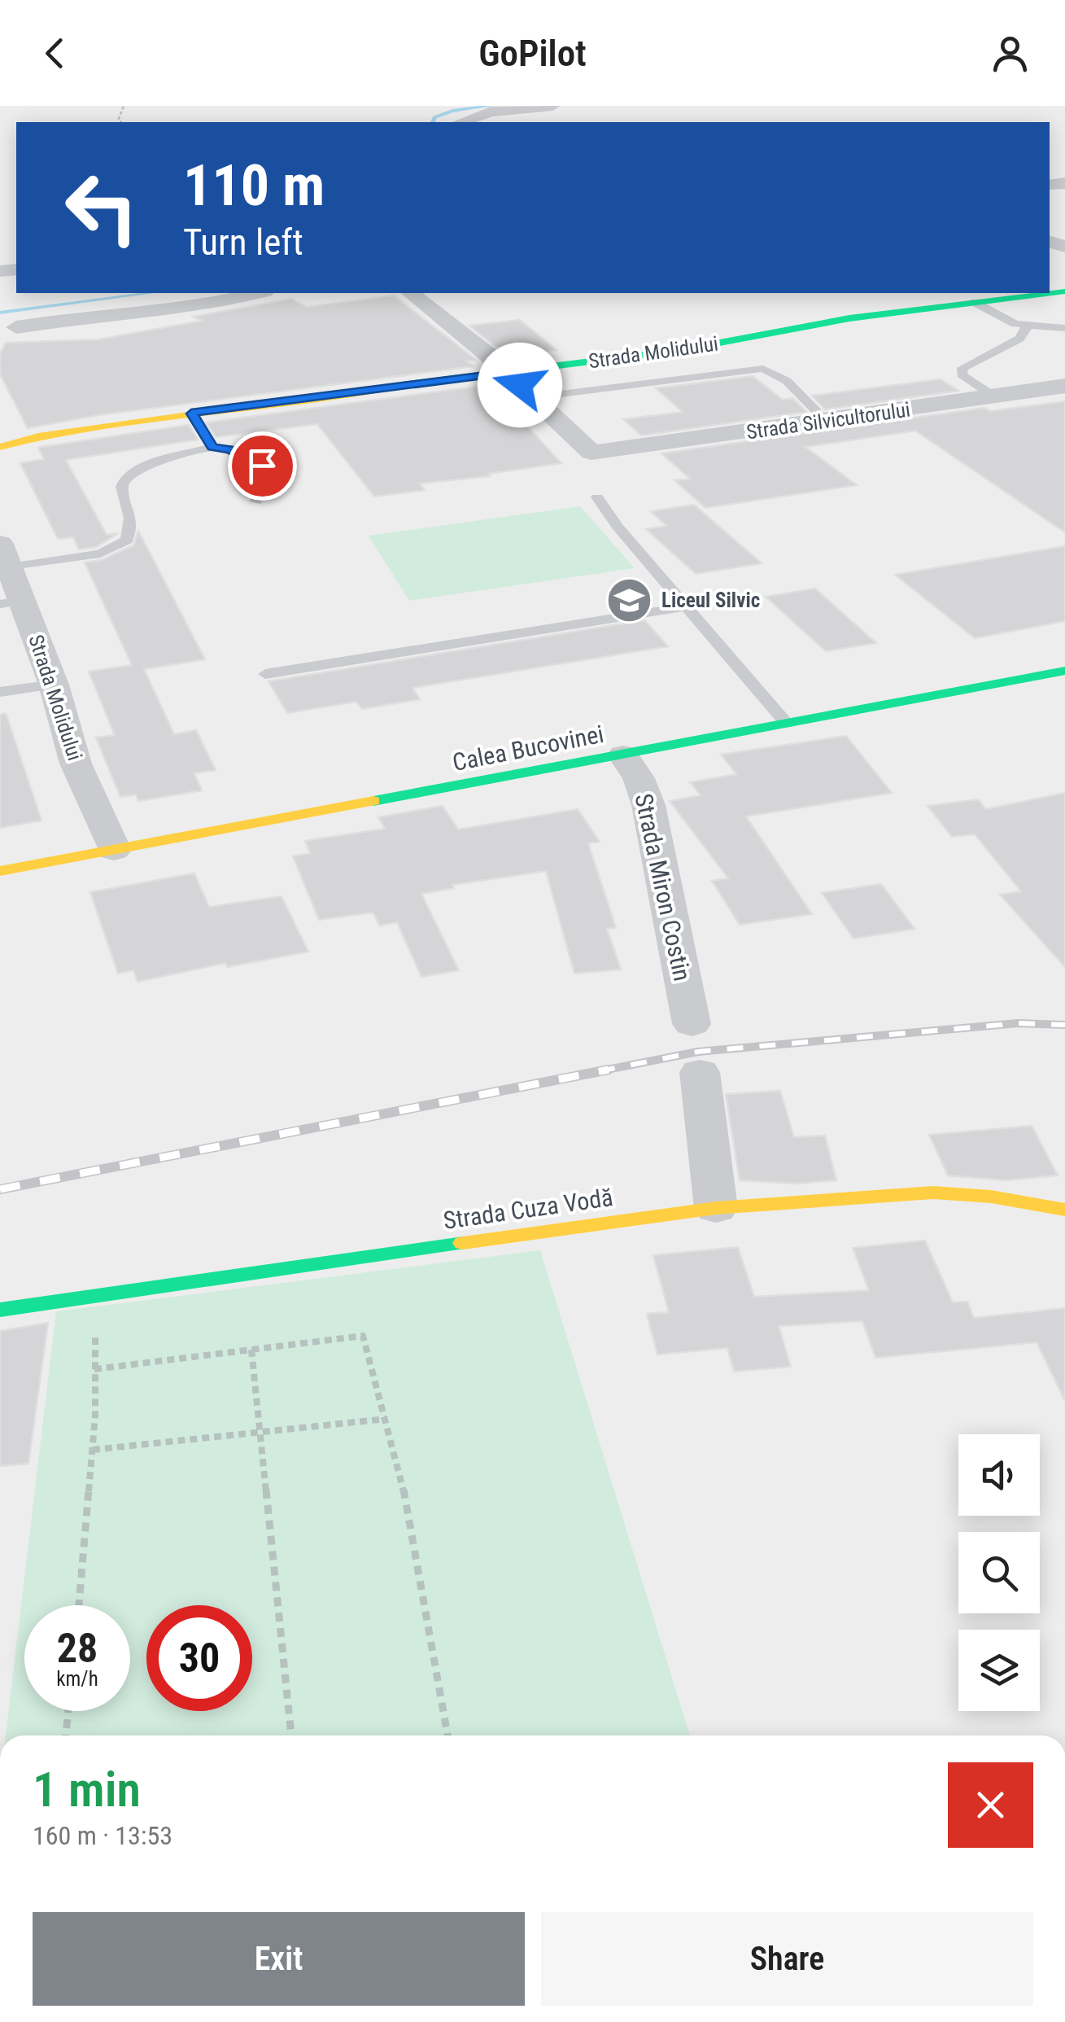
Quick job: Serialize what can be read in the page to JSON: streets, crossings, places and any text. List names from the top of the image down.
{
  "streets": {
    "main road": ["Strada Molidului", "Calea Bucovinei", "Strada Cuza Vodă"],
    "street": ["Strada Silvicultorului", "Strada Miron Costin"]
  },
  "crossings": [
    ["Strada Molidului", "Calea Bucovinei"],
    ["Calea Bucovinei", "Strada Miron Costin"]
  ],
  "places": {
    "school or university": ["Liceul Silvic"]
  },
  "page": {
    "header": "GoPilot",
    "turn": ["110 m", "Turn left"],
    "speed": "28 km/h",
    "limit": "30",
    "heading": ["1 min", "160 m · 13:53"],
    "buttons": ["Exit", "Share"]
  }
}
